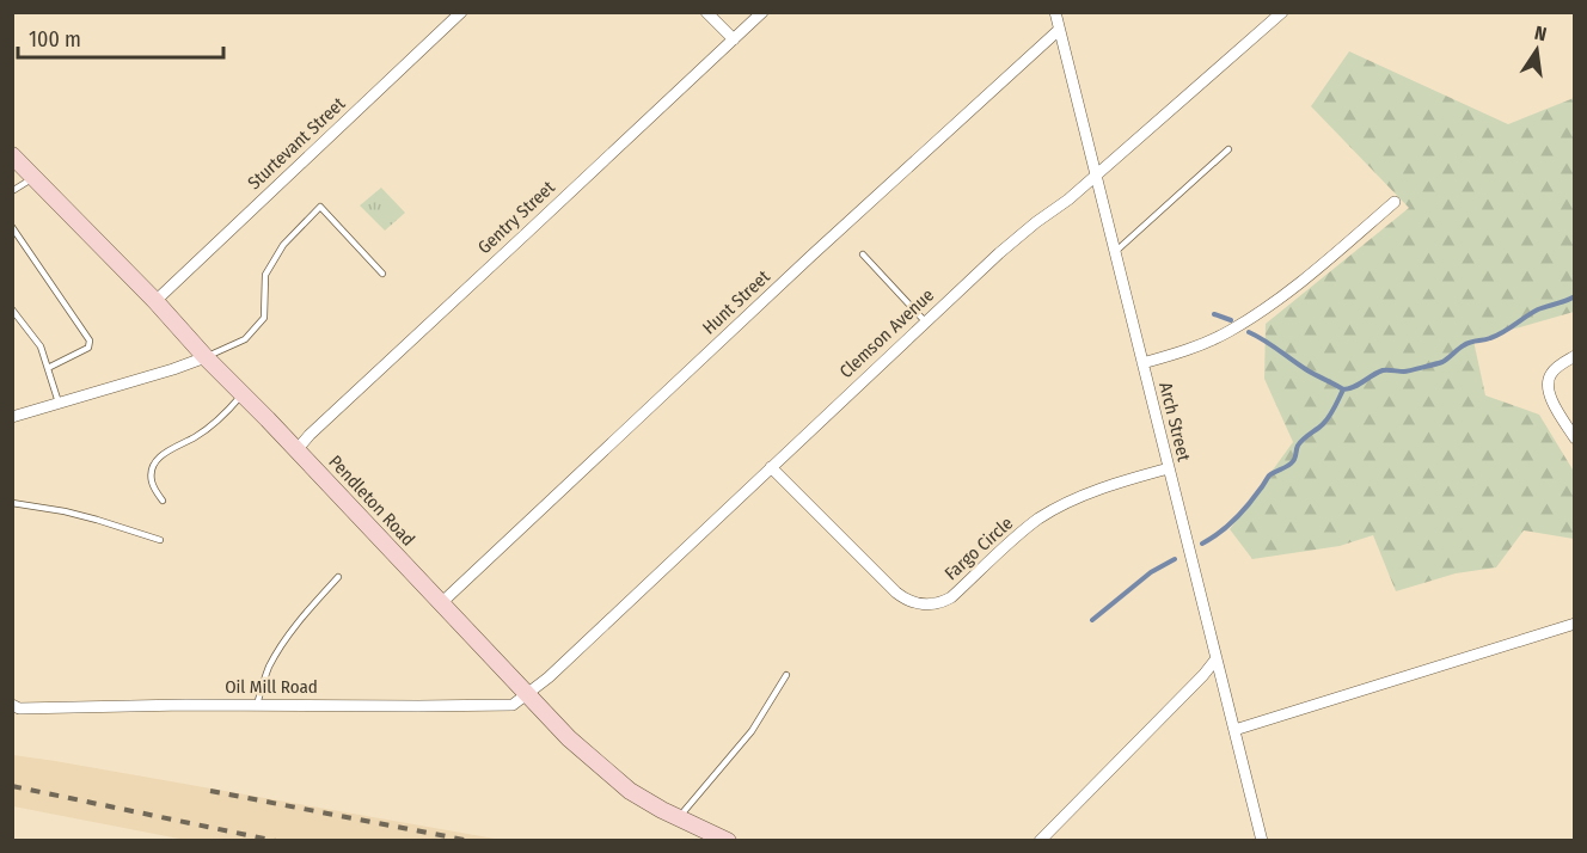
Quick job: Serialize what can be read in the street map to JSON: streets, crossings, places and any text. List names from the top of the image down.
{
  "streets": {
    "street": [
      "Sturtevant Street",
      "Gentry Street",
      "Hunt Street",
      "Clemson Avenue",
      "Arch Street",
      "Pendleton Road",
      "Fargo Circle",
      "Oil Mill Road"
    ]
  },
  "crossings": [
    ["Sturtevant Street", "Pendleton Road"],
    ["Gentry Street", "Pendleton Road"],
    ["Hunt Street", "Arch Street"],
    ["Hunt Street", "Pendleton Road"],
    ["Clemson Avenue", "Arch Street"],
    ["Clemson Avenue", "Pendleton Road"],
    ["Clemson Avenue", "Fargo Circle"],
    ["Clemson Avenue", "Oil Mill Road"],
    ["Arch Street", "Fargo Circle"],
    ["Pendleton Road", "Oil Mill Road"]
  ],
  "scale_bar": "100 m",
  "north": "top"
}
